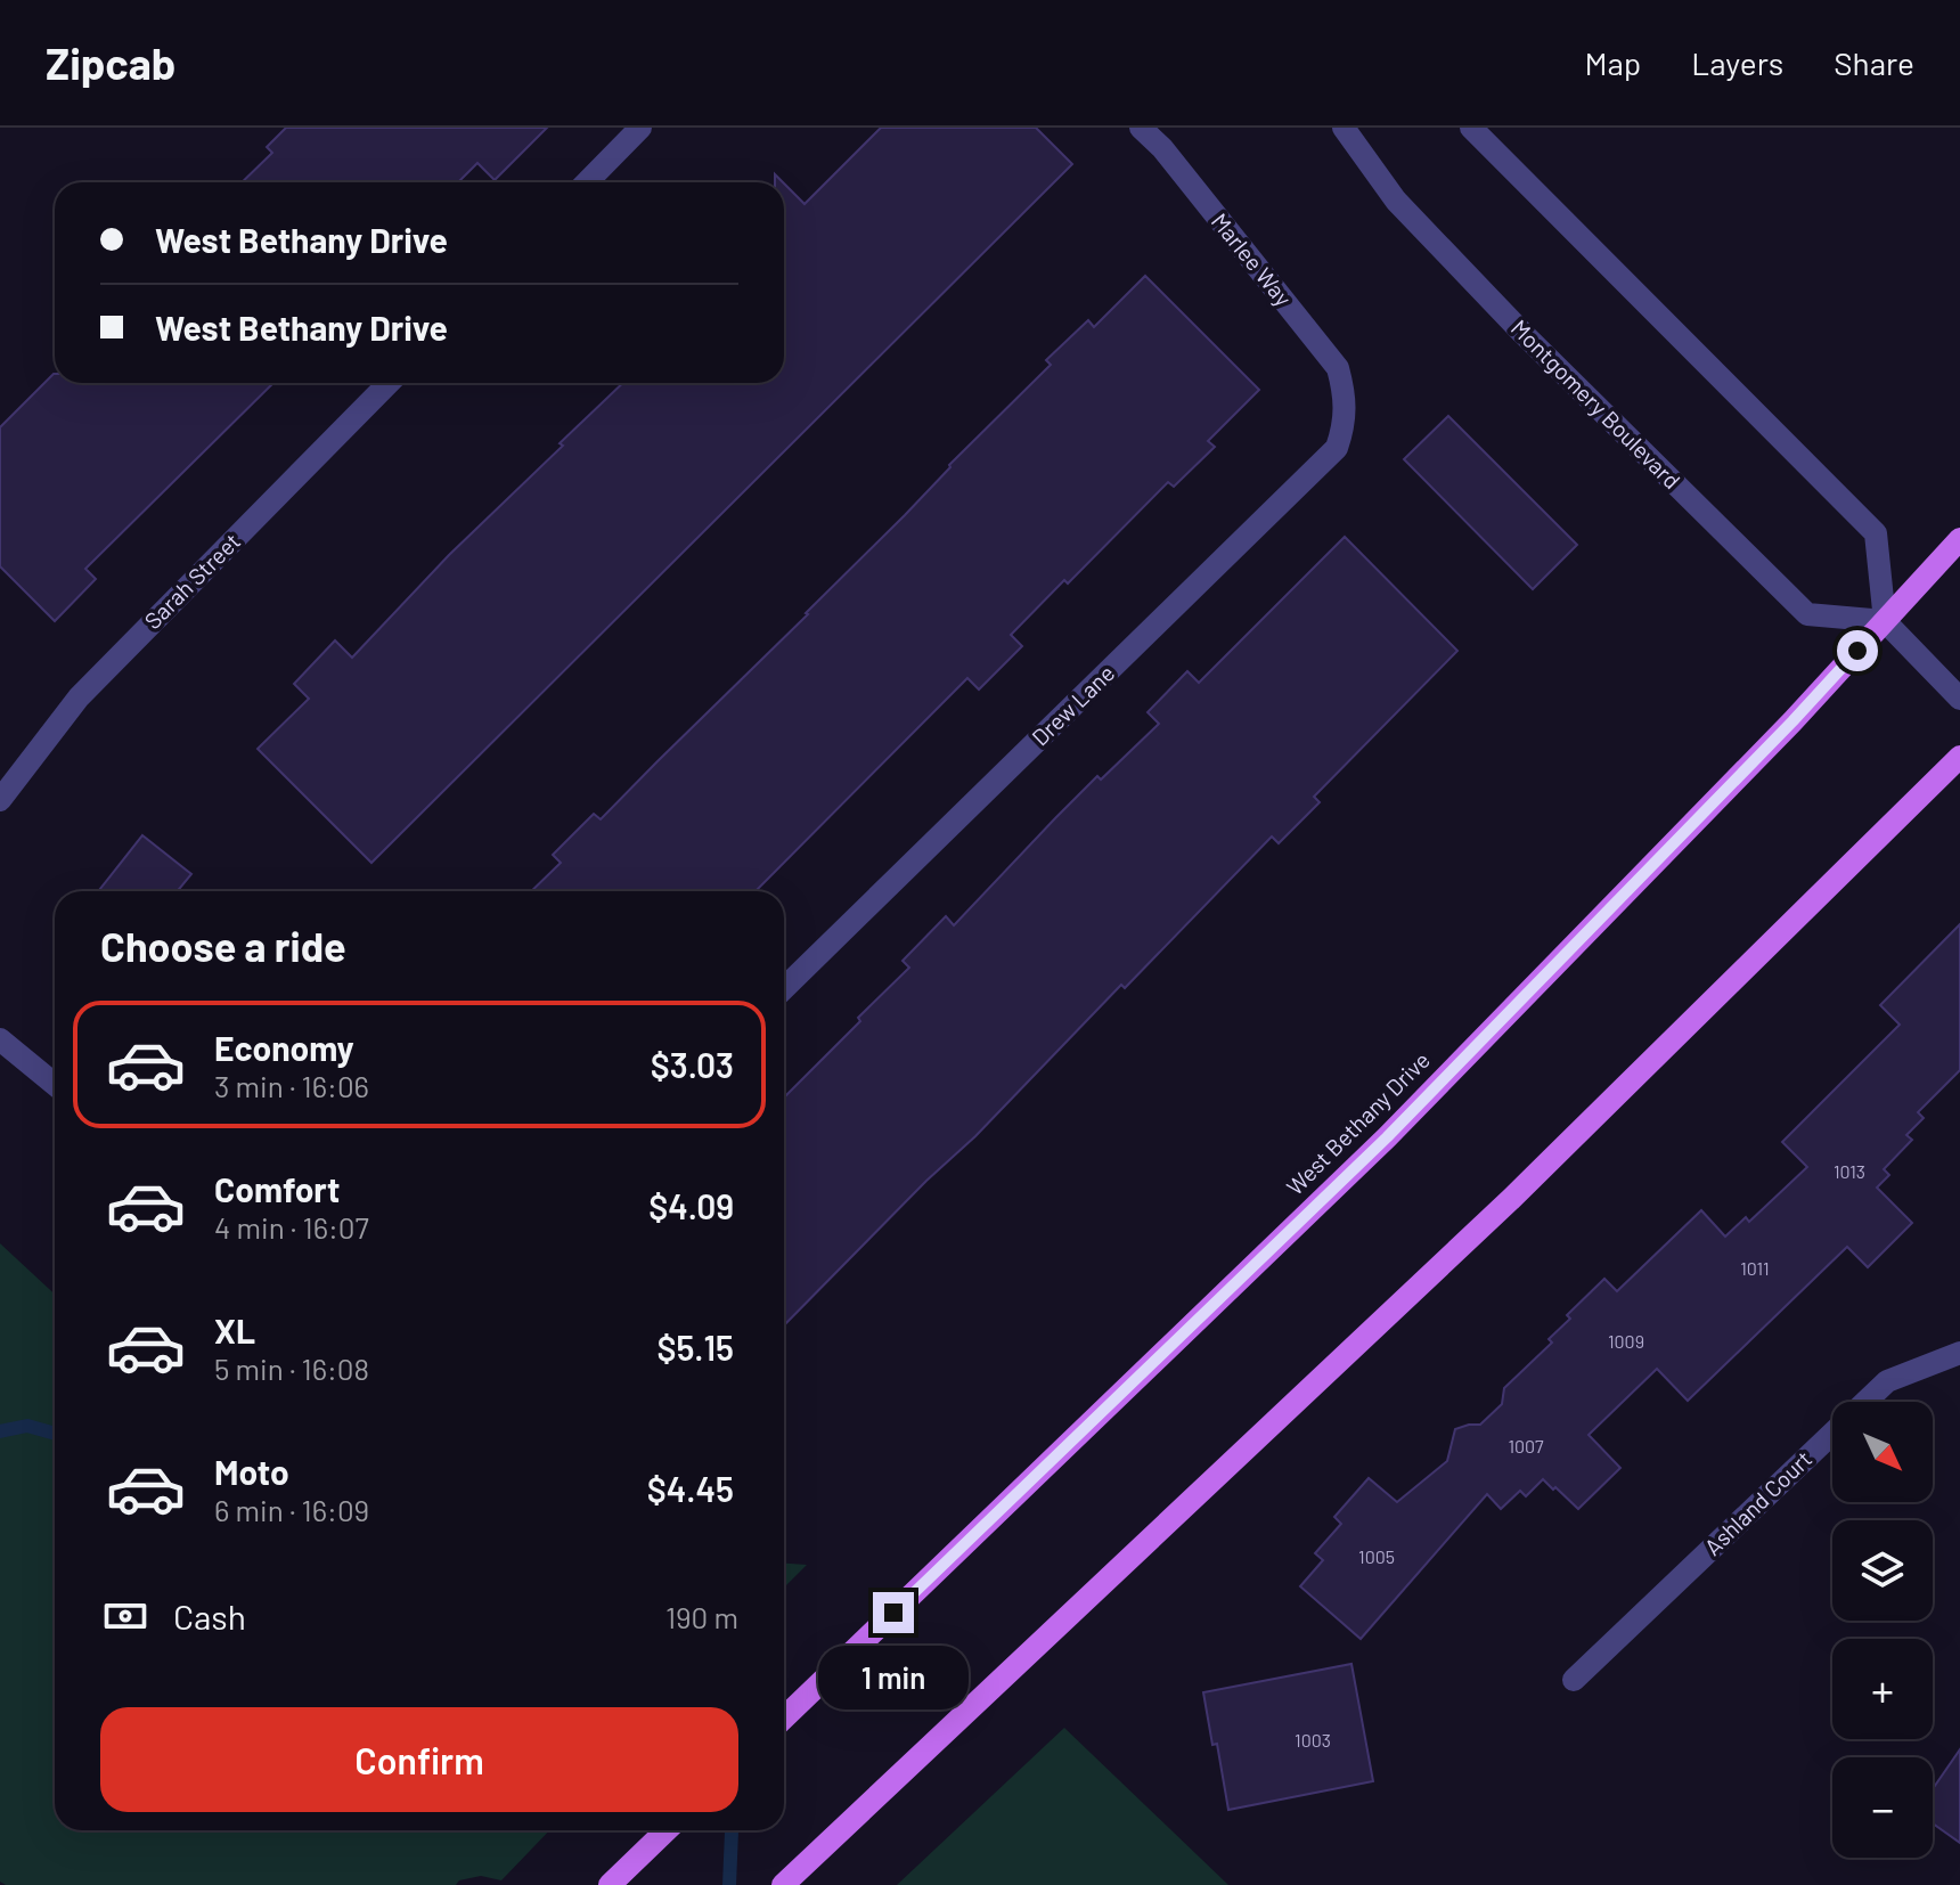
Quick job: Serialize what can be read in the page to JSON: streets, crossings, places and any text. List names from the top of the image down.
{
  "streets": {
    "main road": ["West Bethany Drive"],
    "street": [
      "Marlee Way",
      "Montgomery Boulevard",
      "Sarah Street",
      "Drew Lane",
      "Ashland Court"
    ]
  },
  "crossings": [
    ["Marlee Way", "Drew Lane"],
    ["Montgomery Boulevard", "West Bethany Drive"]
  ],
  "house_numbers": [
    "1013",
    "1011",
    "1009",
    "1007",
    "1005",
    "1003"
  ],
  "north": "bottom right",
  "page": {
    "header": "Zipcab",
    "nav": ["Map", "Layers", "Share"],
    "banner": ["West Bethany Drive", "West Bethany Drive"],
    "heading": "Choose a ride",
    "list": [
      {
        "name": "Economy",
        "note": "3 min · 16:06",
        "value": "$3.03"
      },
      {
        "name": "Comfort",
        "note": "4 min · 16:07",
        "value": "$4.09"
      },
      {
        "name": "XL",
        "note": "5 min · 16:08",
        "value": "$5.15"
      },
      {
        "name": "Moto",
        "note": "6 min · 16:09",
        "value": "$4.45"
      }
    ],
    "map_buttons": ["+", "−"],
    "pay": ["Cash", "190 m"],
    "bubble": "1 min",
    "buttons": "Confirm"
  }
}
